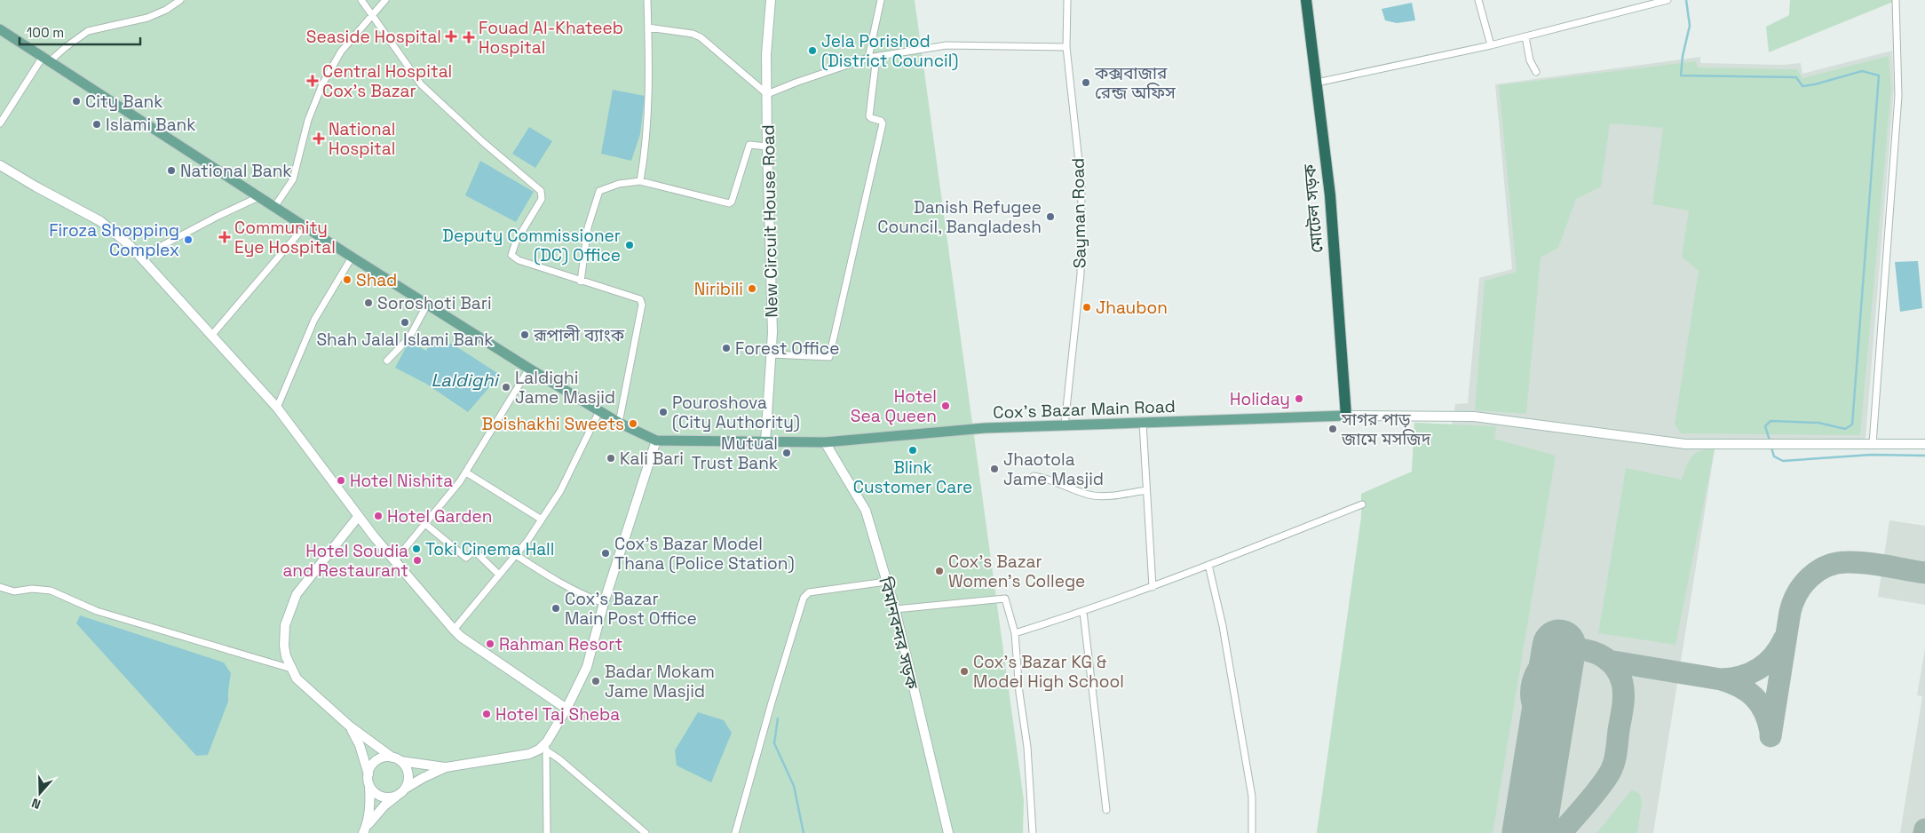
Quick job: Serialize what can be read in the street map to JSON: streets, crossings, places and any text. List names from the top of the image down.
{
  "streets": {
    "highway": ["মোটেল সড়ক"],
    "main road": ["Cox's Bazar Main Road"],
    "street": ["Sayman Road", "New Circuit House Road", "বিমানবন্দর সড়ক"]
  },
  "crossings": [
    ["মোটেল সড়ক", "Cox's Bazar Main Road"],
    ["Sayman Road", "Cox's Bazar Main Road"],
    ["New Circuit House Road", "Cox's Bazar Main Road"],
    ["Cox's Bazar Main Road", "বিমানবন্দর সড়ক"]
  ],
  "water": ["Laldighi"],
  "places": {
    "health": [
      "Seaside Hospital",
      "Fouad Al-Khateeb Hospital",
      "Central Hospital Cox's Bazar",
      "National Hospital",
      "Community Eye Hospital"
    ],
    "other": [
      "Jela Porishod (District Council)",
      "কক্সবাজার রেন্জ অফিস",
      "City Bank",
      "Islami Bank",
      "National Bank",
      "Danish Refugee Council, Bangladesh",
      "Firoza Shopping Complex",
      "Deputy Commissioner (DC) Office",
      "Shad",
      "Niribili",
      "Soroshoti Bari",
      "Jhaubon",
      "Shah Jalal Islami Bank",
      "রূপালী ব্যাংক",
      "Forest Office",
      "Laldighi Jame Masjid",
      "Holiday",
      "Hotel Sea Queen",
      "Pouroshova (City Authority)",
      "Boishakhi Sweets",
      "সাগর পাড় জামে মসজিদ",
      "Blink Customer Care",
      "Mutual Trust Bank",
      "Kali Bari",
      "Jhaotola Jame Masjid",
      "Hotel Nishita",
      "Hotel Garden",
      "Toki Cinema Hall",
      "Cox's Bazar Model Thana (Police Station)",
      "Hotel Soudia and Restaurant",
      "Cox's Bazar Women's College",
      "Cox's Bazar Main Post Office",
      "Rahman Resort",
      "Cox's Bazar KG & Model High School",
      "Badar Mokam Jame Masjid",
      "Hotel Taj Sheba"
    ]
  },
  "scale_bar": "100 m",
  "north": "bottom"
}
